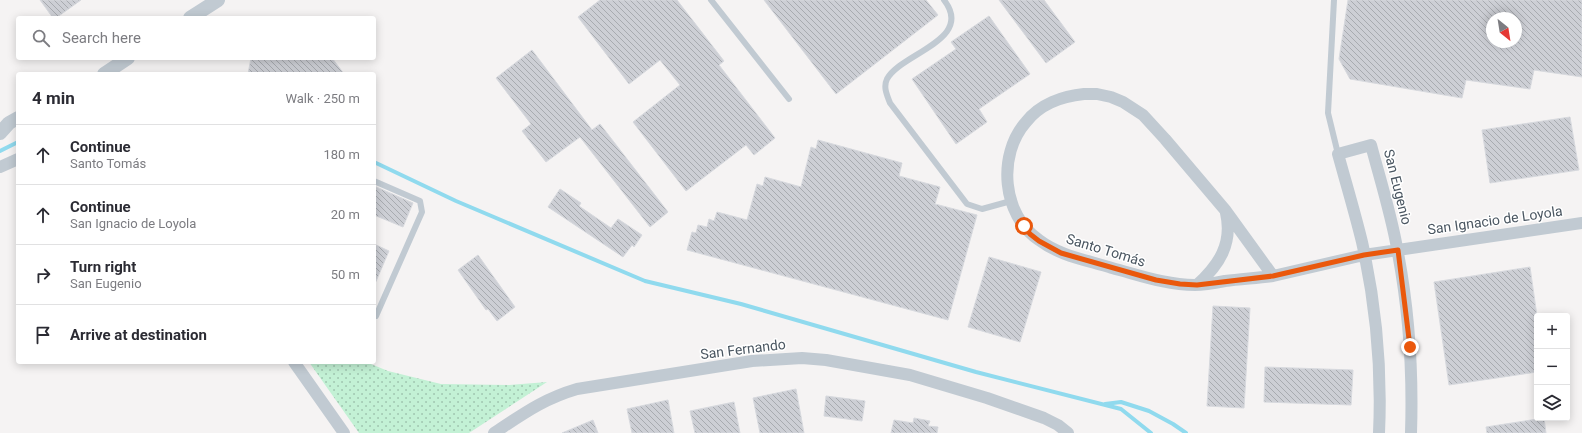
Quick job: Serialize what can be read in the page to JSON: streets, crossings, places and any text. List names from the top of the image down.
{
  "streets": {
    "street": [
      "San Eugenio",
      "San Ignacio de Loyola",
      "Santo Tomás",
      "San Fernando"
    ]
  },
  "crossings": [
    ["San Eugenio", "San Ignacio de Loyola"],
    ["San Ignacio de Loyola", "Santo Tomás"]
  ],
  "north": "bottom right",
  "page": {
    "search": "Search here",
    "heading": ["4 min", "Walk · 250 m"],
    "list": [
      ["Continue", "Santo Tomás", "180 m"],
      ["Continue", "San Ignacio de Loyola", "20 m"],
      ["Turn right", "San Eugenio", "50 m"],
      "Arrive at destination"
    ],
    "map_buttons": ["+", "−"]
  }
}
